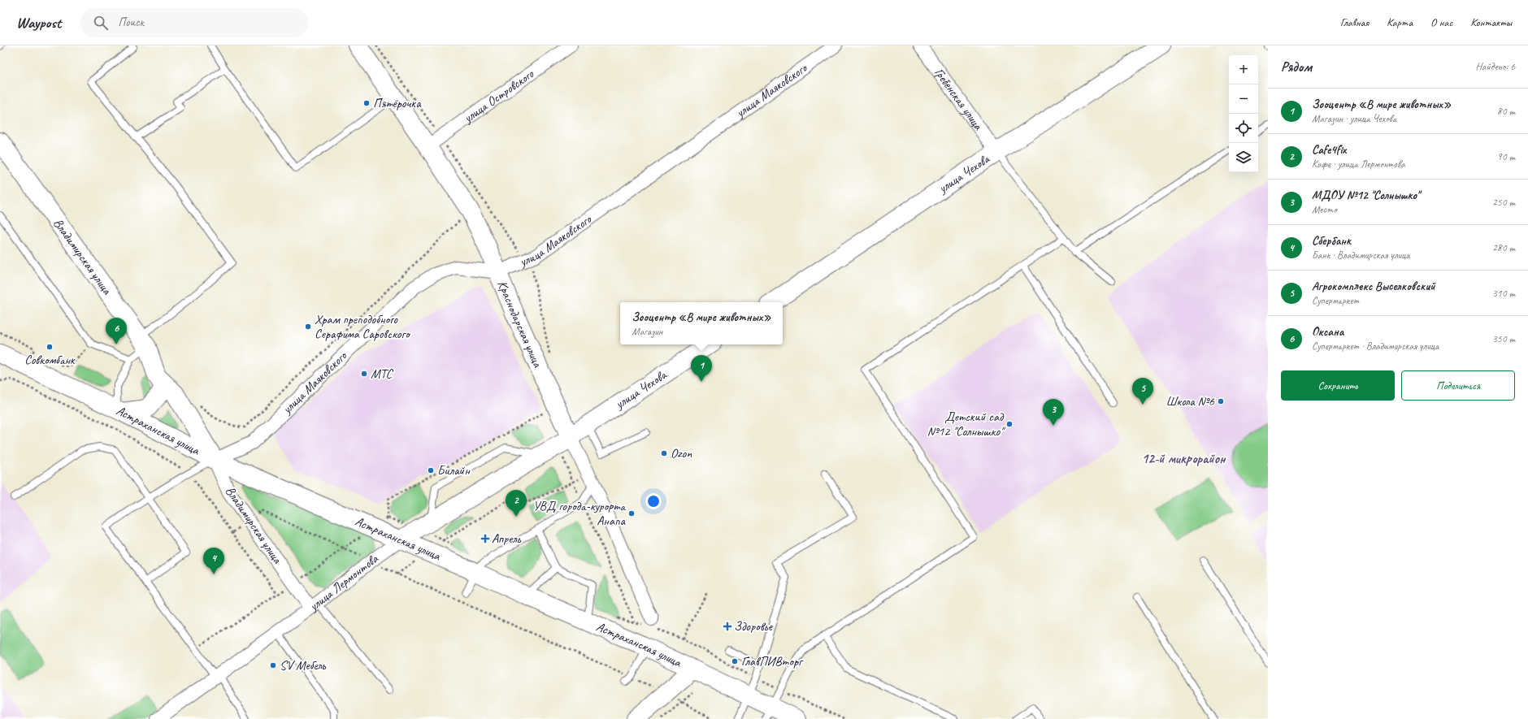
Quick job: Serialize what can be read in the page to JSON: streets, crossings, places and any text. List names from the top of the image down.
{
  "streets": {
    "street": [
      "улица Маяковского",
      "улица Островского",
      "Гребенская улица",
      "улица Чехова",
      "Владимирская улица",
      "Краснодарская улица",
      "Астраханская улица",
      "улица Лермонтова"
    ]
  },
  "crossings": [
    ["улица Маяковского", "Владимирская улица"],
    ["улица Маяковского", "Краснодарская улица"],
    ["улица Маяковского", "Астраханская улица"],
    ["улица Островского", "Краснодарская улица"],
    ["Гребенская улица", "улица Чехова"],
    ["улица Чехова", "Краснодарская улица"],
    ["улица Чехова", "улица Лермонтова"],
    ["Владимирская улица", "Астраханская улица"],
    ["Владимирская улица", "улица Лермонтова"],
    ["Краснодарская улица", "улица Лермонтова"],
    ["Астраханская улица", "улица Лермонтова"]
  ],
  "districts": ["12-й микрорайон"],
  "places": {
    "other": [
      "Пятёрочка",
      "Храм преподобного Серафима Саровского",
      "Совкомбанк",
      "МТС",
      "Школа №6",
      "Детский сад №12 \"Солнышко\"",
      "Ozon",
      "Билайн",
      "УВД города-курорта Анапа",
      "ГлавПИВторг",
      "SV Мебель"
    ],
    "health": ["Апрель", "Здоровье"]
  },
  "page": {
    "header": "Waypost",
    "search": "Поиск",
    "nav": [
      "Главная",
      "Карта",
      "О нас",
      "Контакты"
    ],
    "heading": ["Рядом", "Найдено: 6"],
    "map_buttons": ["+", "−"],
    "list": [
      {
        "mark": "1",
        "name": "Зооцентр «В мире животных»",
        "note": "Магазин · улица Чехова",
        "value": "80 m"
      },
      {
        "mark": "2",
        "name": "Cafe4fix",
        "note": "Кафе · улица Лермонтова",
        "value": "90 m"
      },
      {
        "mark": "3",
        "name": "МДОУ №12 \"Солнышко\"",
        "note": "Место",
        "value": "250 m"
      },
      {
        "mark": "4",
        "name": "Сбербанк",
        "note": "Банк · Владимирская улица",
        "value": "280 m"
      },
      {
        "mark": "5",
        "name": "Агрокомплекс Выселковский",
        "note": "Супермаркет",
        "value": "310 m"
      },
      {
        "mark": "6",
        "name": "Оксана",
        "note": "Супермаркет · Владимирская улица",
        "value": "350 m"
      }
    ],
    "popup": ["Зооцентр «В мире животных»", "Магазин"],
    "pins": [
      "6",
      "1",
      "5",
      "3",
      "2",
      "4"
    ],
    "buttons": ["Сохранить", "Поделиться"]
  }
}
